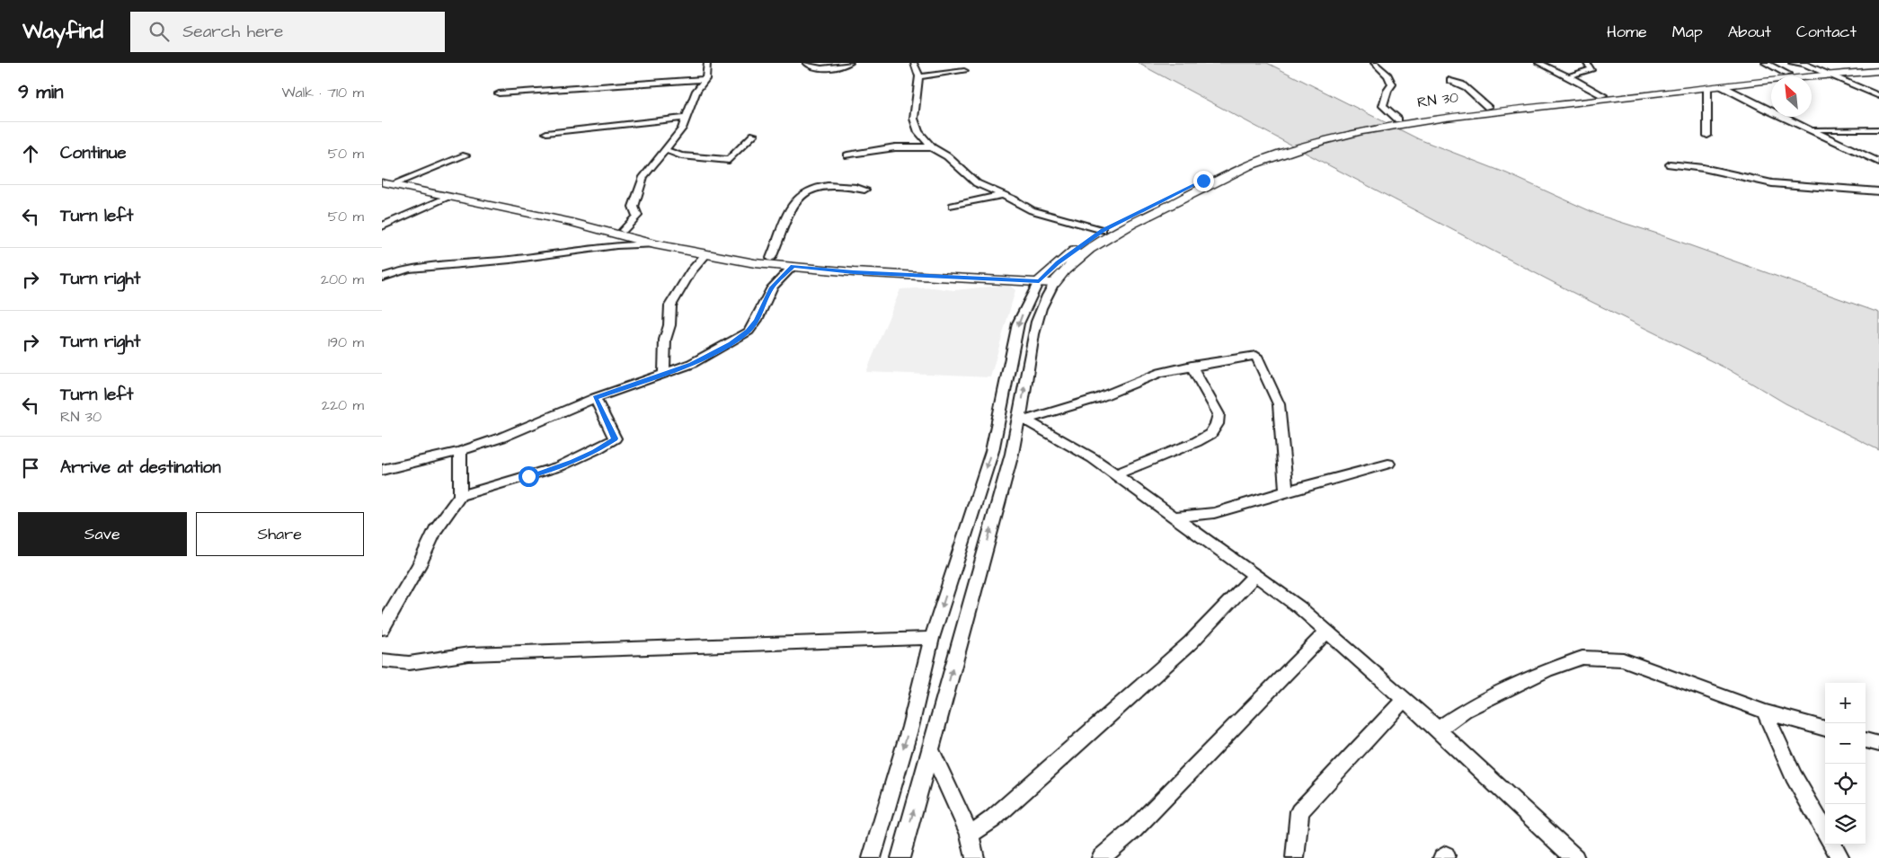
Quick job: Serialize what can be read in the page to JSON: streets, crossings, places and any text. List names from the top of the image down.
{
  "streets": {
    "main road": ["RN 30"]
  },
  "north": "top left",
  "page": {
    "header": "Wayfind",
    "search": "Search here",
    "nav": [
      "Home",
      "Map",
      "About",
      "Contact"
    ],
    "heading": ["9 min", "Walk · 710 m"],
    "list": [
      ["Continue", "50 m"],
      ["Turn left", "50 m"],
      ["Turn right", "200 m"],
      ["Turn right", "190 m"],
      ["Turn left", "RN 30", "220 m"],
      "Arrive at destination"
    ],
    "buttons": ["Save", "Share"],
    "map_buttons": ["+", "−"]
  }
}
